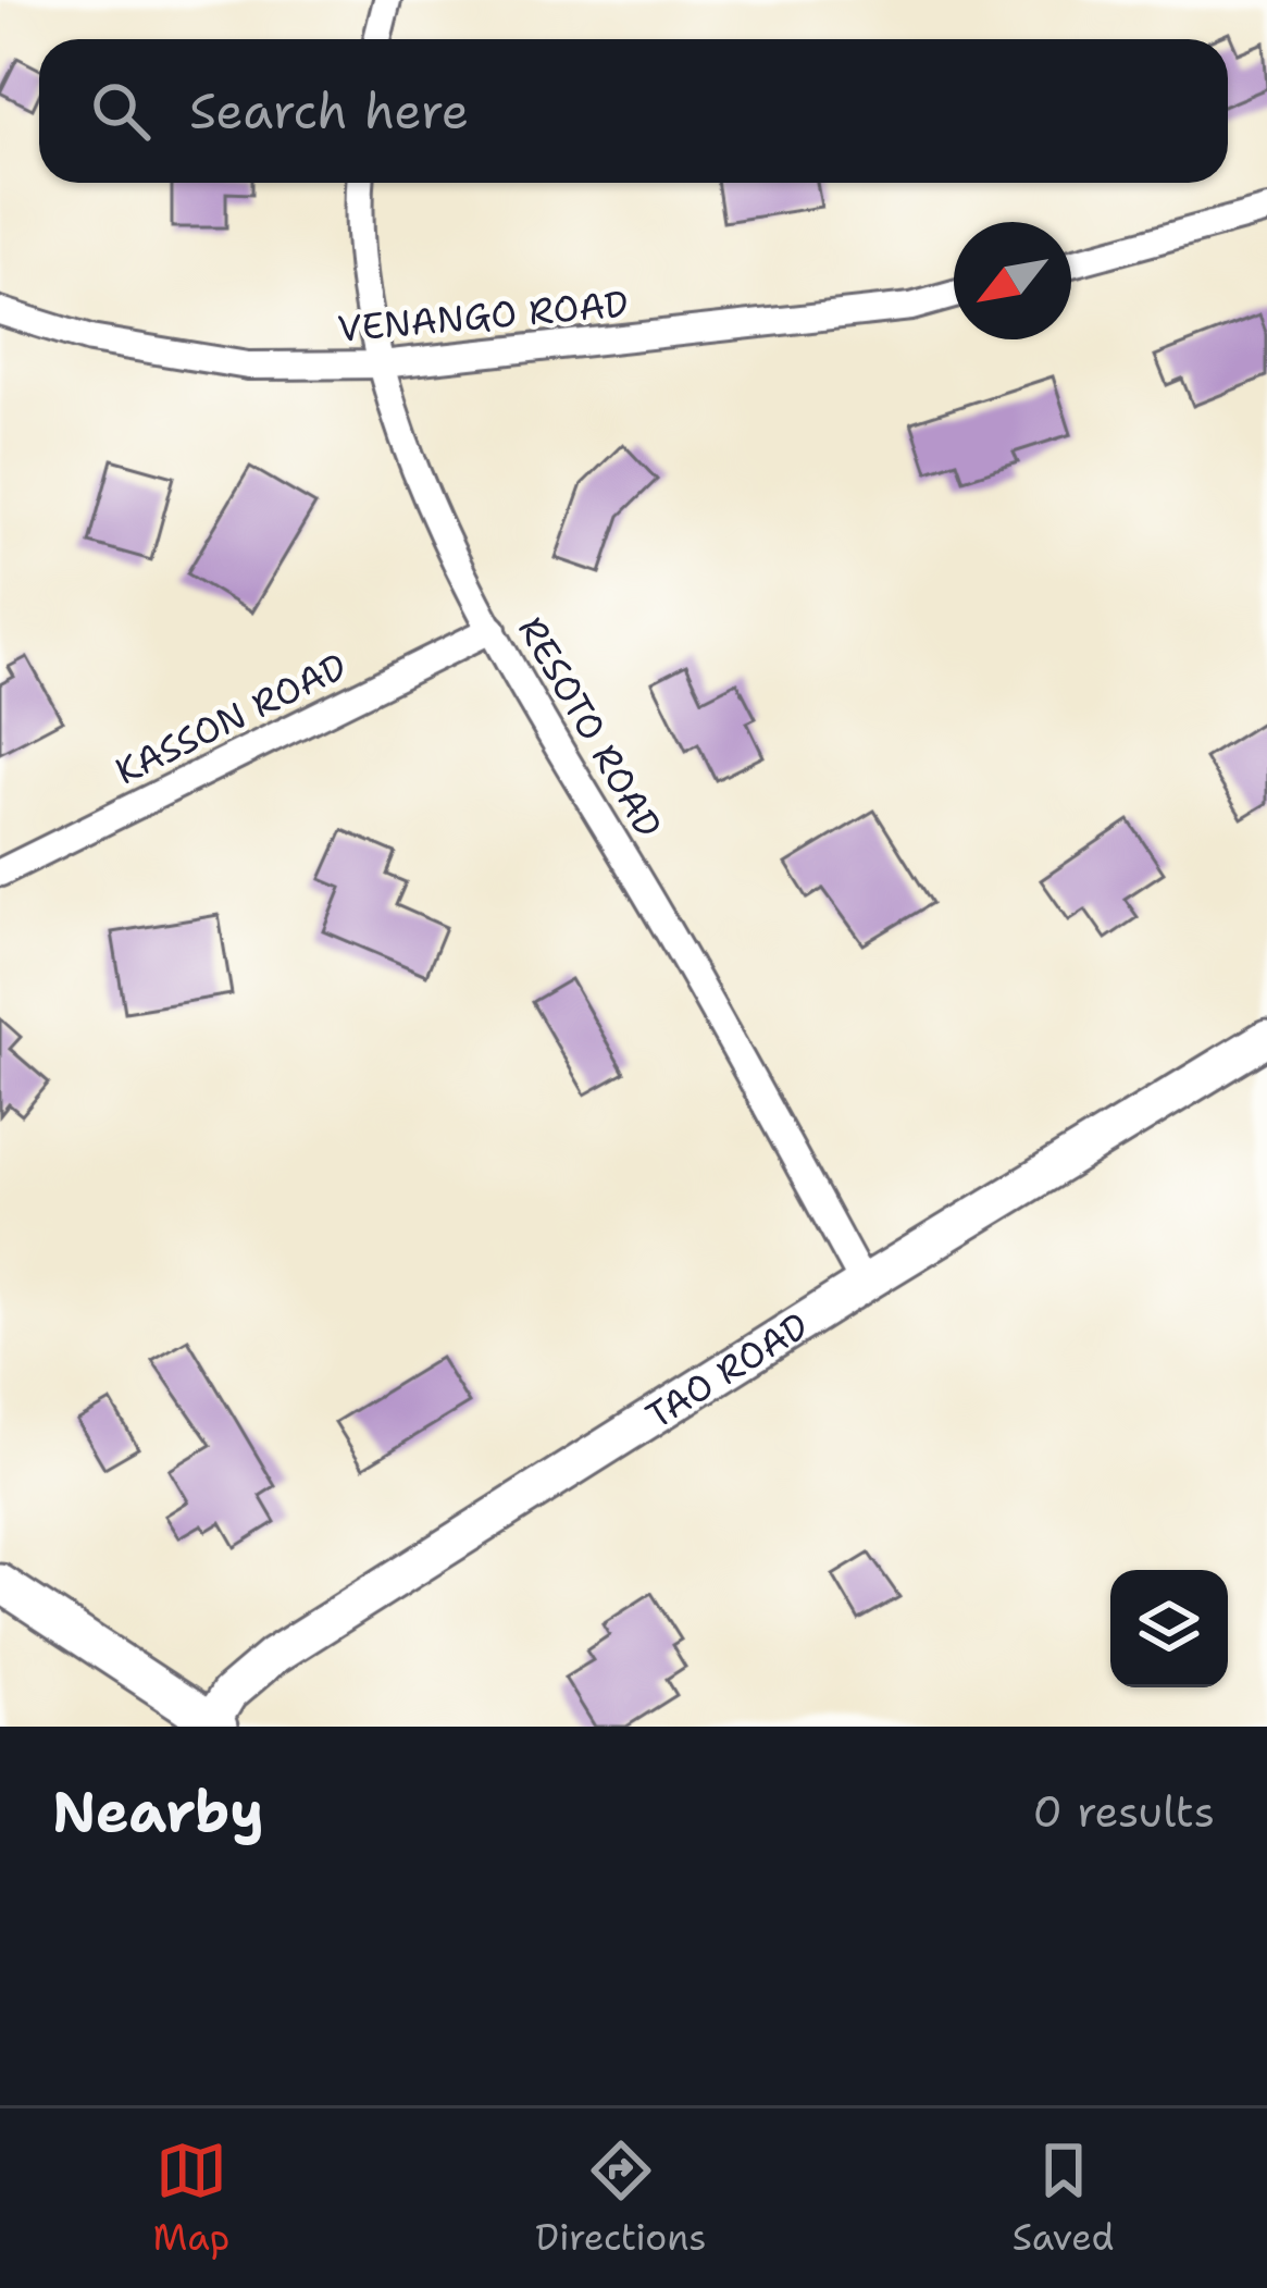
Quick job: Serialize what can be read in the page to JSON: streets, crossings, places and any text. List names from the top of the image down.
{
  "streets": {
    "street": [
      "VENANGO ROAD",
      "KASSON ROAD",
      "RESOTO ROAD",
      "TAO ROAD"
    ]
  },
  "crossings": [
    ["VENANGO ROAD", "RESOTO ROAD"],
    ["KASSON ROAD", "RESOTO ROAD"],
    ["RESOTO ROAD", "TAO ROAD"]
  ],
  "north": "bottom left",
  "page": {
    "search": "Search here",
    "heading": ["Nearby", "0 results"],
    "nav": ["Map", "Directions", "Saved"]
  }
}
